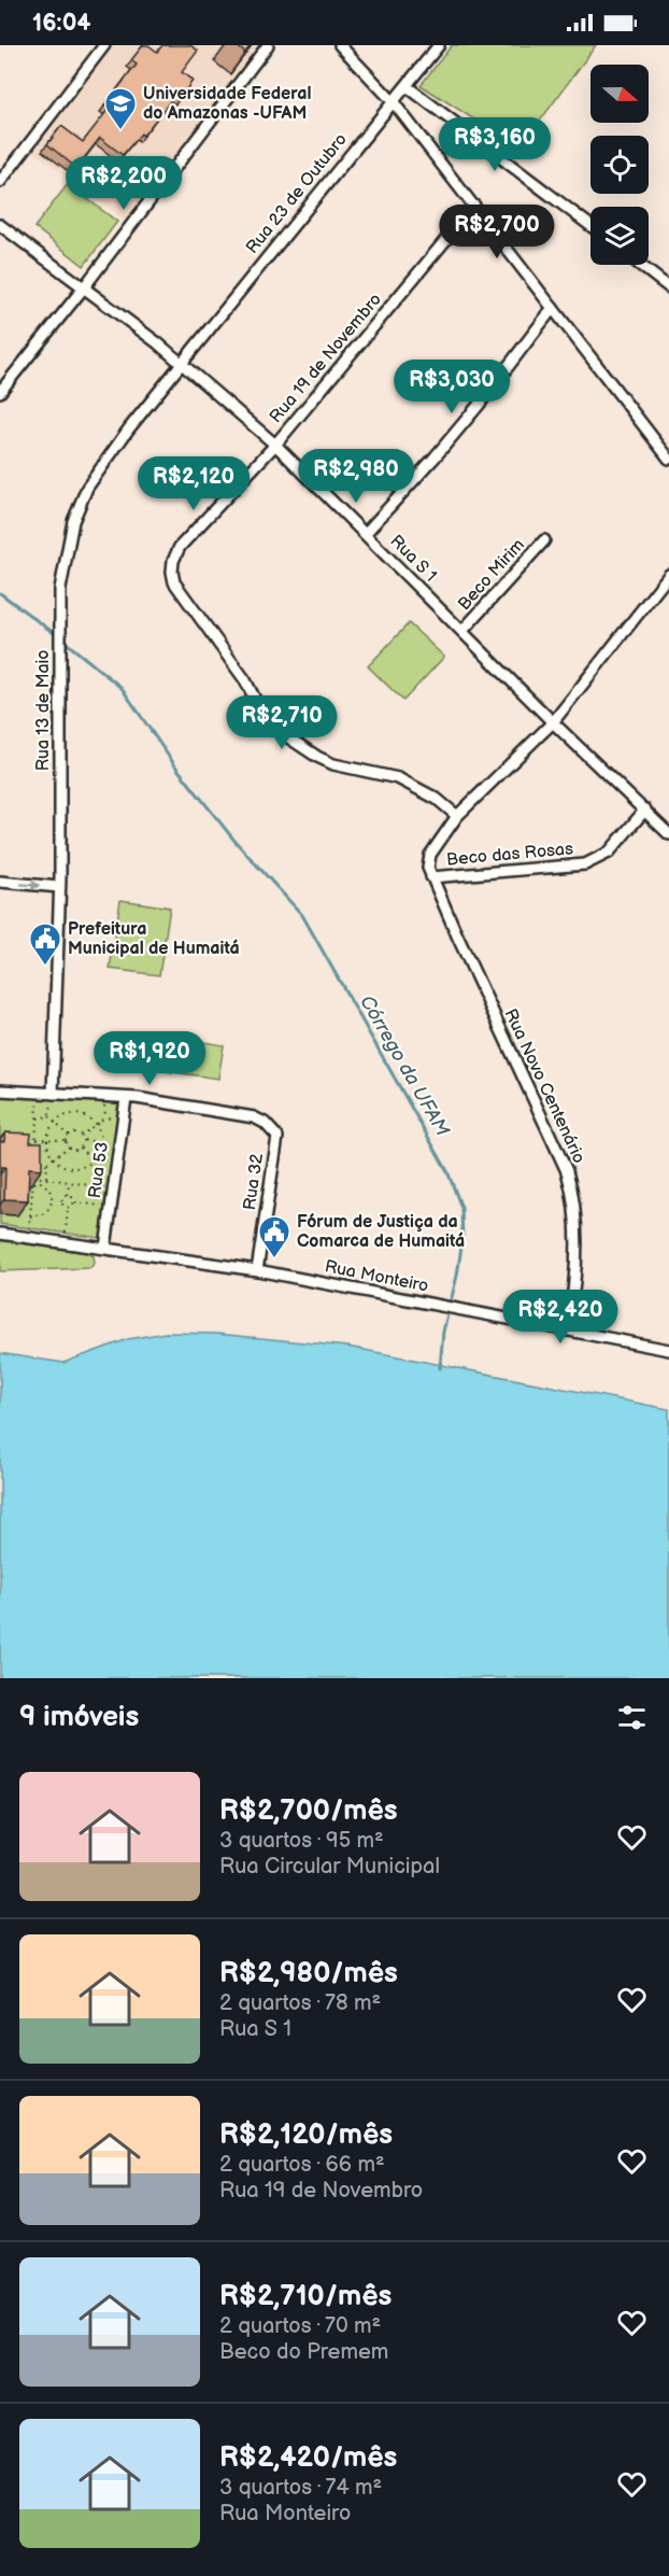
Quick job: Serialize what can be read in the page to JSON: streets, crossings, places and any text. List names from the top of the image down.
{
  "streets": {
    "street": [
      "Rua 23 de Outubro",
      "Rua 19 de Novembro",
      "Rua S 1",
      "Beco Mirim",
      "Rua 13 de Maio",
      "Beco das Rosas",
      "Rua Novo Centenário",
      "Rua 53",
      "Rua 32",
      "Rua Monteiro"
    ]
  },
  "crossings": [
    ["Rua 23 de Outubro", "Rua S 1"],
    ["Rua 23 de Outubro", "Rua 13 de Maio"],
    ["Rua 19 de Novembro", "Rua S 1"],
    ["Rua S 1", "Beco Mirim"],
    ["Rua S 1", "Rua 13 de Maio"],
    ["Rua S 1", "Beco das Rosas"],
    ["Beco das Rosas", "Rua Novo Centenário"],
    ["Rua Novo Centenário", "Rua Monteiro"],
    ["Rua 53", "Rua 32"],
    ["Rua 53", "Rua Monteiro"],
    ["Rua 32", "Rua Monteiro"]
  ],
  "water": ["Córrego da UFAM"],
  "places": {
    "school or university": ["Universidade Federal do Amazonas -UFAM"],
    "public building": ["Prefeitura Municipal de Humaitá", "Fórum de Justiça da Comarca de Humaitá"]
  },
  "north": "right",
  "page": {
    "status": "16:04",
    "price": [
      "R$3,160",
      "R$2,200",
      "R$2,700",
      "R$3,030",
      "R$2,980",
      "R$2,120",
      "R$2,710",
      "R$1,920",
      "R$2,420"
    ],
    "heading": "9 imóveis",
    "list": [
      {
        "name": "R$2,700/mês",
        "note": "3 quartos · 95 m² · Rua Circular Municipal"
      },
      {
        "name": "R$2,980/mês",
        "note": "2 quartos · 78 m² · Rua S 1"
      },
      {
        "name": "R$2,120/mês",
        "note": "2 quartos · 66 m² · Rua 19 de Novembro"
      },
      {
        "name": "R$2,710/mês",
        "note": "2 quartos · 70 m² · Beco do Premem"
      },
      {
        "name": "R$2,420/mês",
        "note": "3 quartos · 74 m² · Rua Monteiro"
      }
    ]
  }
}
